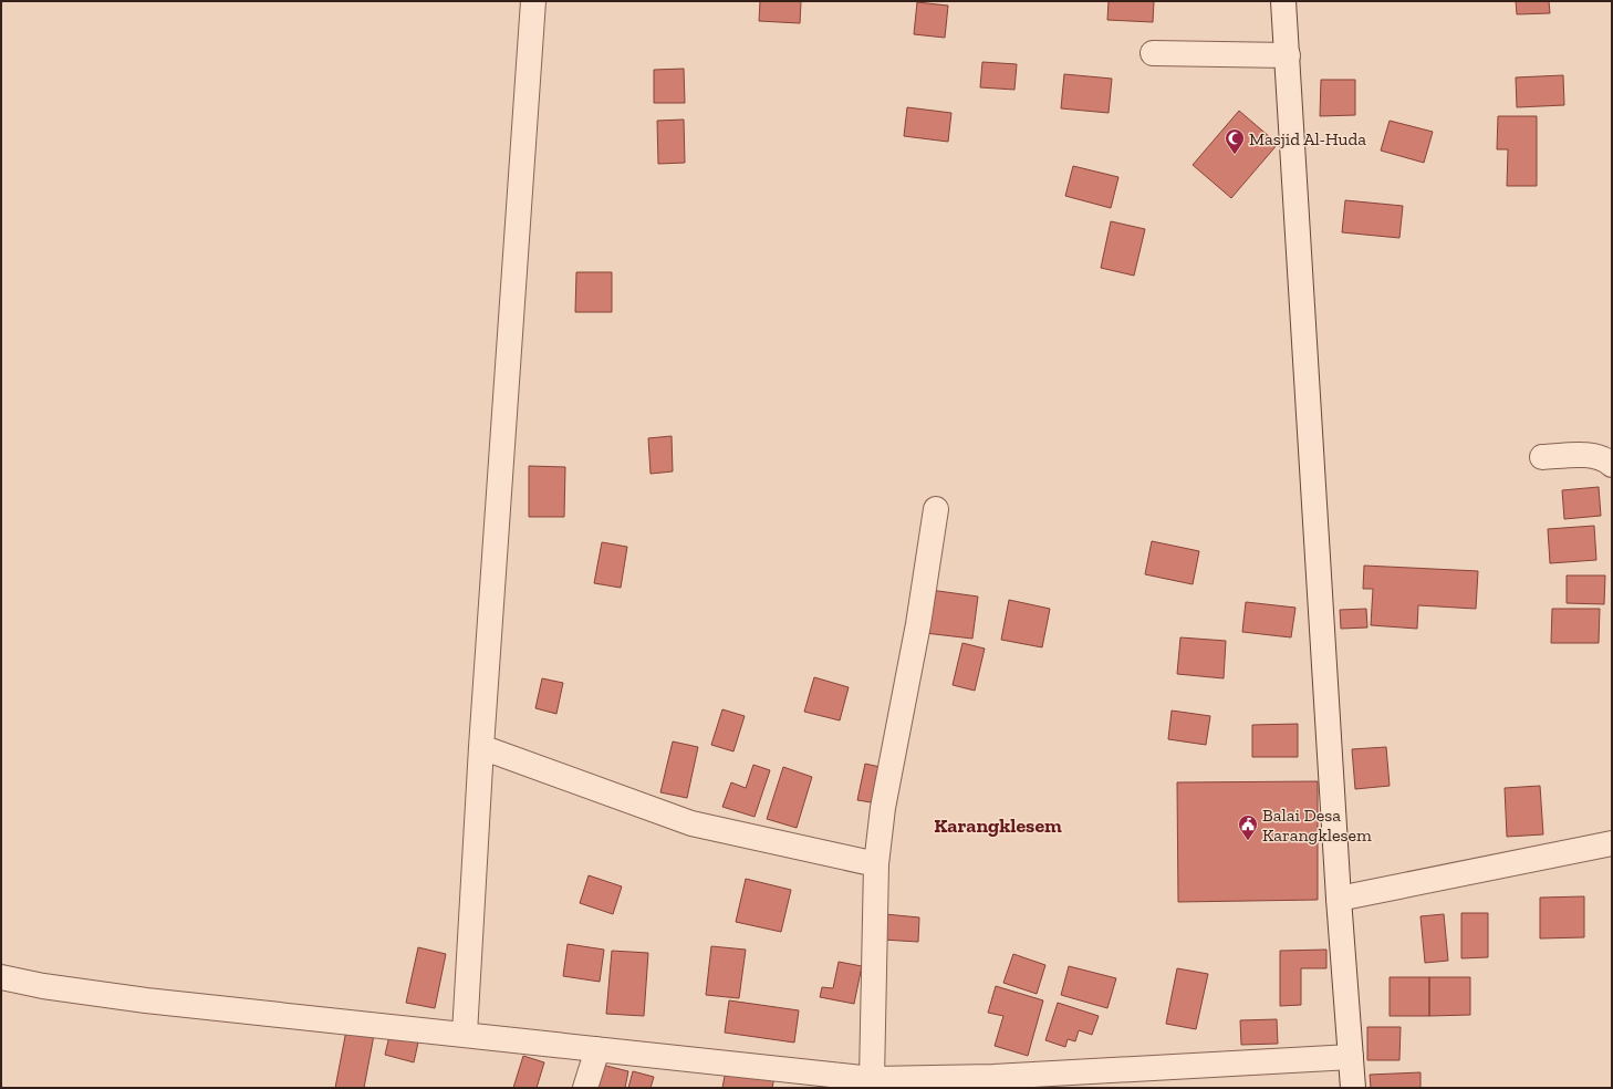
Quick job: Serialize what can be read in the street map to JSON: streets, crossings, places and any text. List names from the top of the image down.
{
  "districts": ["Karangklesem"],
  "places": {
    "mosque": ["Masjid Al-Huda"],
    "public building": ["Balai Desa Karangklesem"]
  }
}
